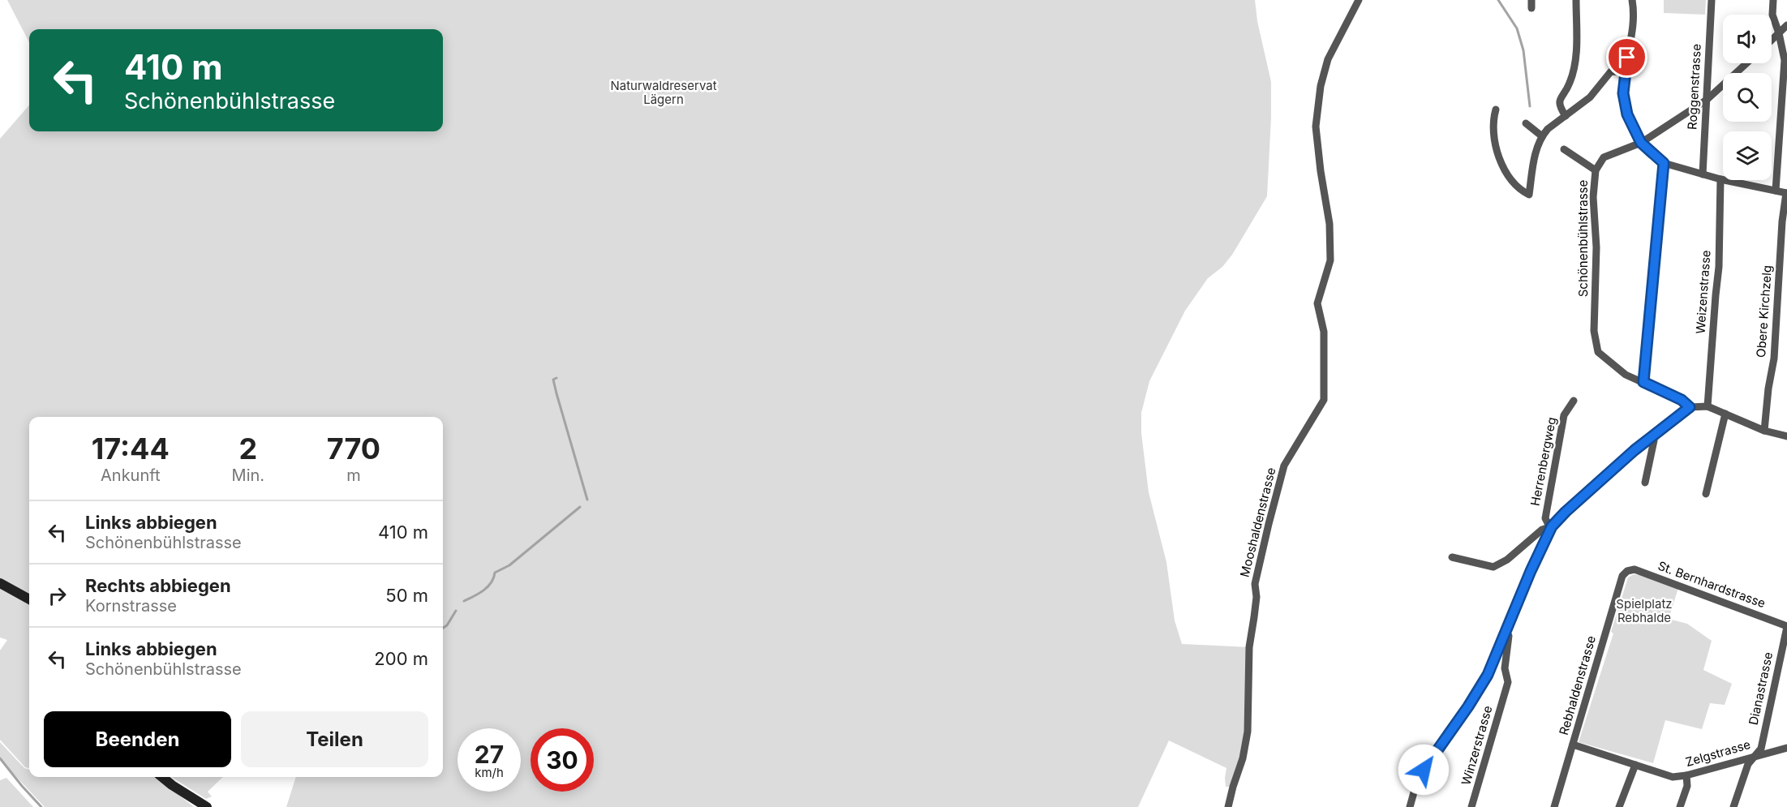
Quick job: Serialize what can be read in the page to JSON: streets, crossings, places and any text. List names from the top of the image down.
{
  "streets": {
    "street": [
      "Roggenstrasse",
      "Schönenbühlstrasse",
      "Weizenstrasse",
      "Obere Kirchzelg",
      "Herrenbergweg",
      "Mooshaldenstrasse",
      "St. Bernhardstrasse",
      "Rebhaldenstrasse",
      "Dianastrasse",
      "Winzerstrasse",
      "Zelgstrasse"
    ]
  },
  "crossings": [
    ["Roggenstrasse", "Schönenbühlstrasse"],
    ["St. Bernhardstrasse", "Rebhaldenstrasse"],
    ["St. Bernhardstrasse", "Dianastrasse"],
    ["Rebhaldenstrasse", "Zelgstrasse"],
    ["Dianastrasse", "Zelgstrasse"]
  ],
  "parks": ["Naturwaldreservat Lägern", "Spielplatz Rebhalde"],
  "page": {
    "turn": ["410 m", "Schönenbühlstrasse"],
    "eta": [
      "17:44",
      "Ankunft",
      "2",
      "Min.",
      "770",
      "m"
    ],
    "list": [
      {
        "name": "Links abbiegen",
        "note": "Schönenbühlstrasse",
        "value": "410 m"
      },
      {
        "name": "Rechts abbiegen",
        "note": "Kornstrasse",
        "value": "50 m"
      },
      {
        "name": "Links abbiegen",
        "note": "Schönenbühlstrasse",
        "value": "200 m"
      }
    ],
    "buttons": ["Beenden", "Teilen"],
    "speed": "27 km/h",
    "limit": "30"
  }
}
